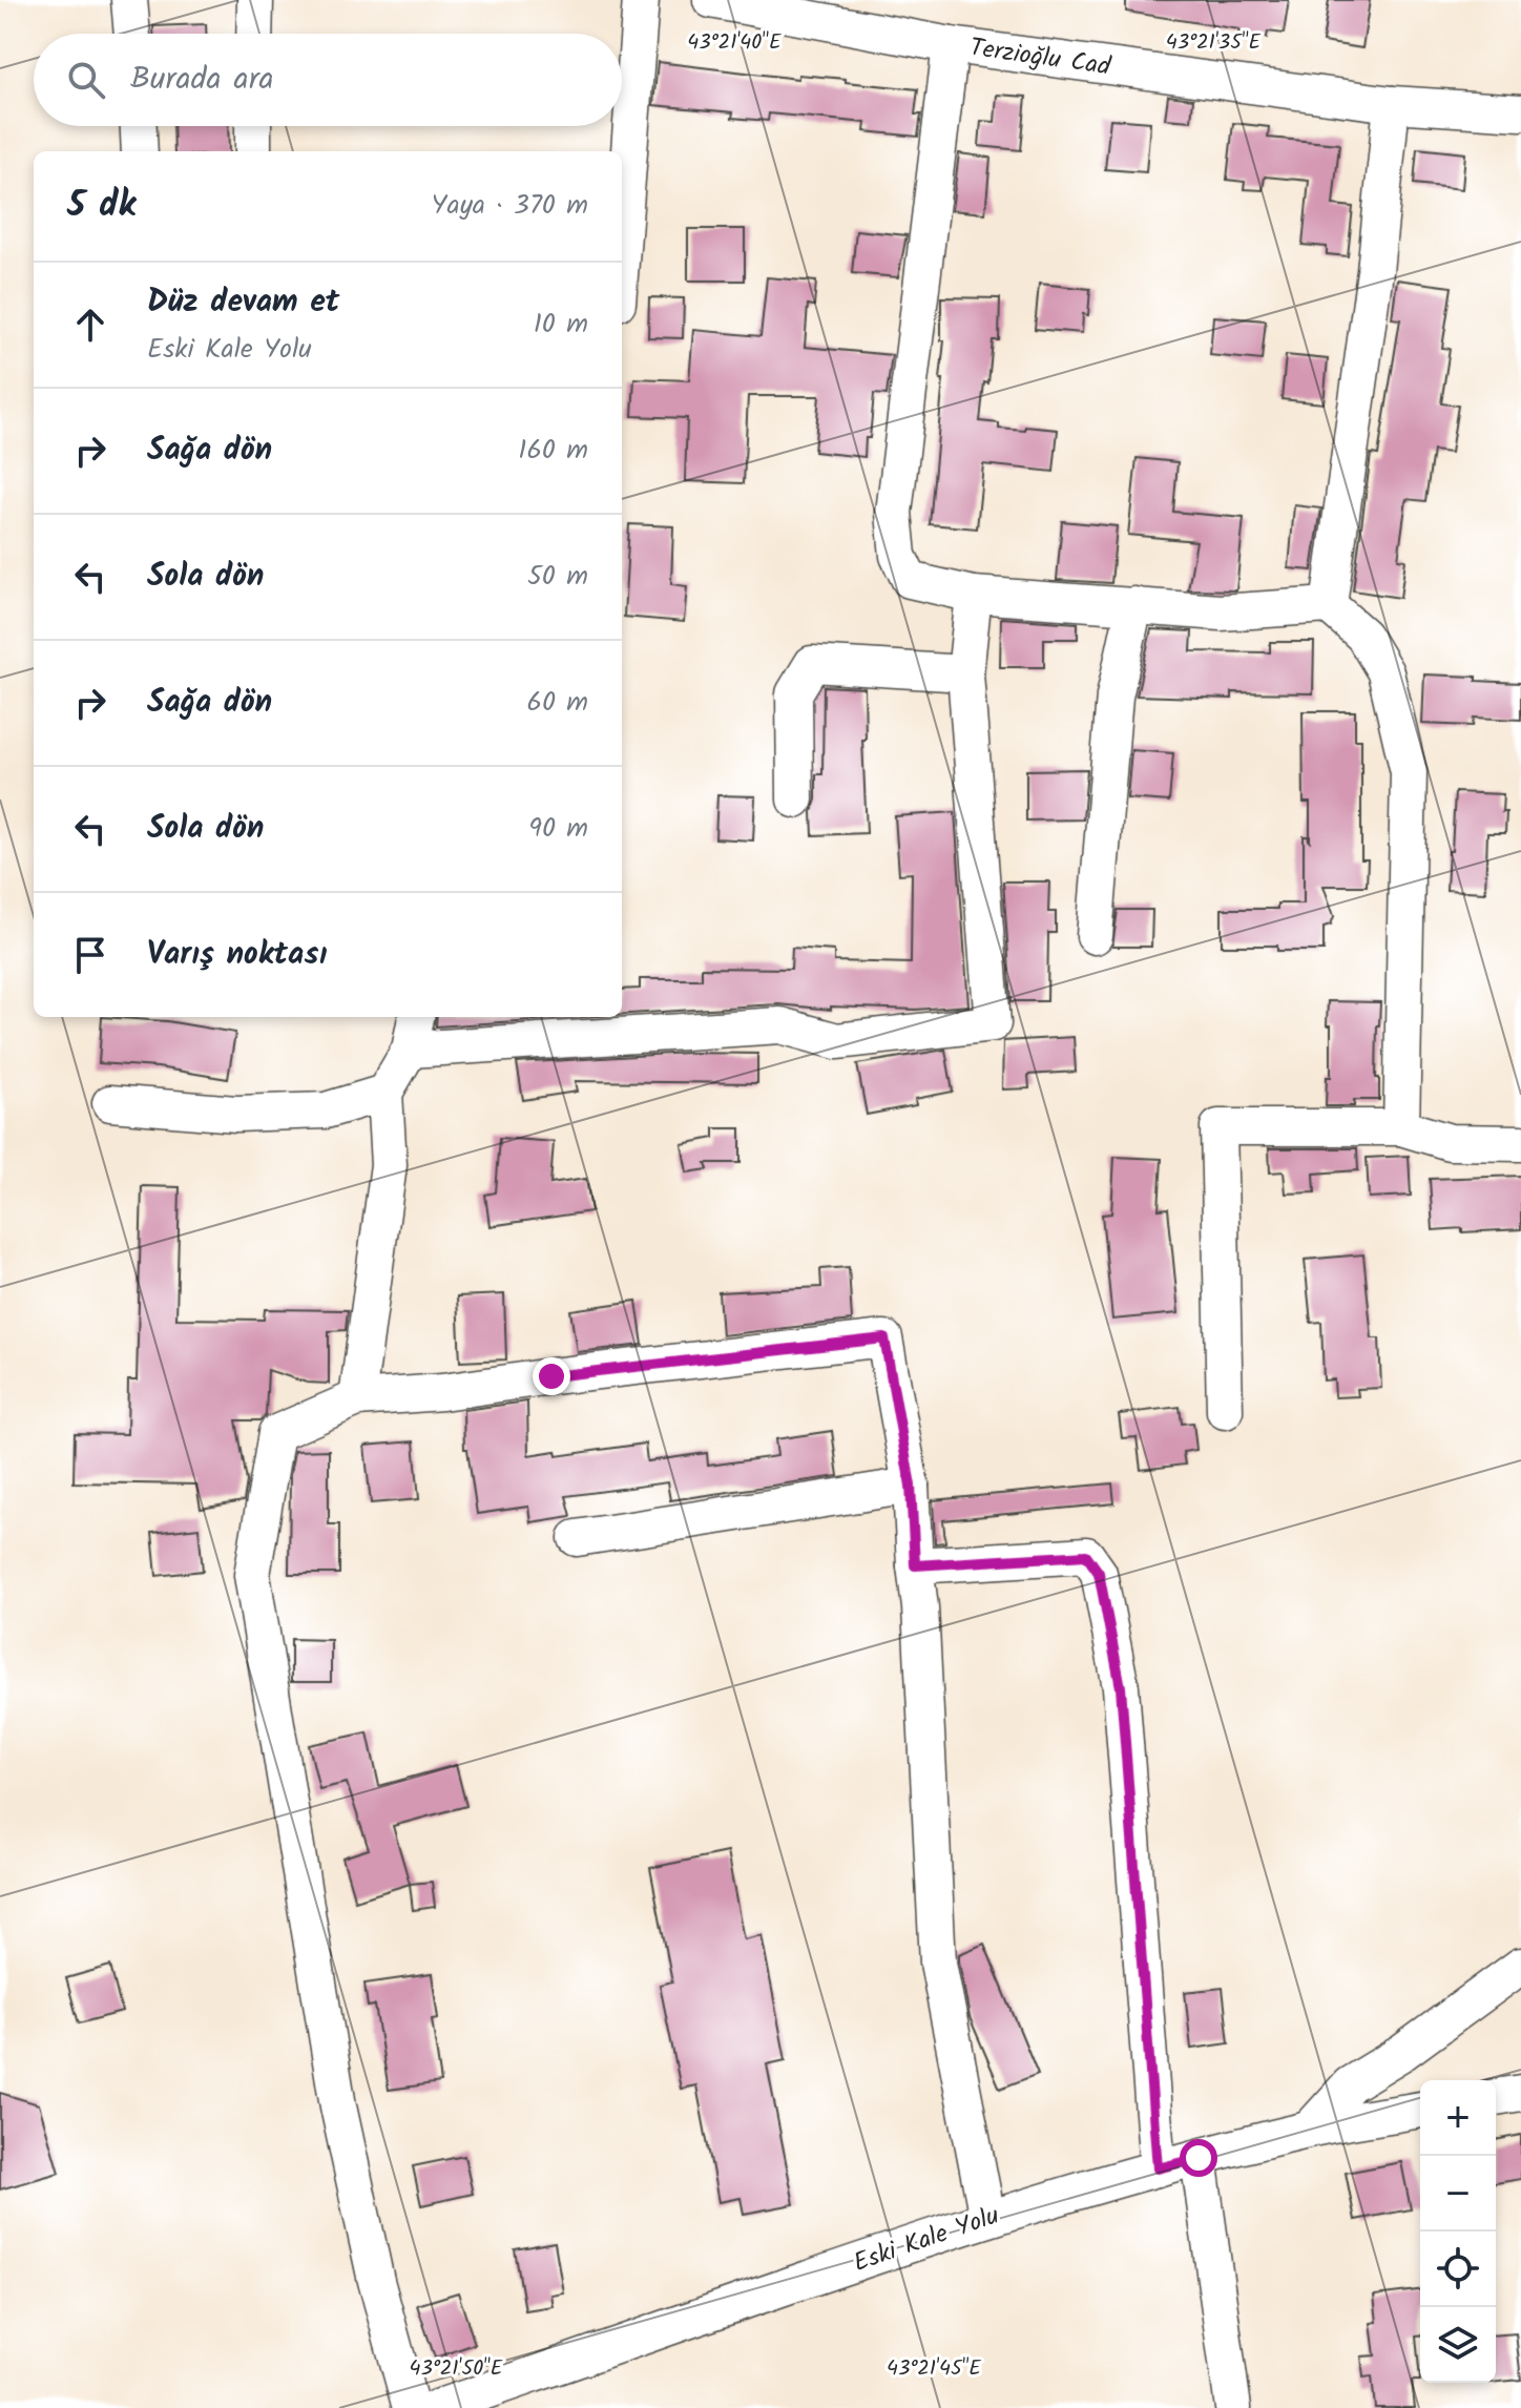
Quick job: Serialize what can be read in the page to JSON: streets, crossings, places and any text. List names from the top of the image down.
{
  "streets": {
    "street": ["Terzioğlu Cad", "Eski Kale Yolu"]
  },
  "page": {
    "search": "Burada ara",
    "heading": ["5 dk", "Yaya · 370 m"],
    "list": [
      ["Düz devam et", "Eski Kale Yolu", "10 m"],
      ["Sağa dön", "160 m"],
      ["Sola dön", "50 m"],
      ["Sağa dön", "60 m"],
      ["Sola dön", "90 m"],
      "Varış noktası"
    ],
    "map_buttons": ["+", "−"]
  },
  "coordinates": [
    "43°21'40\"E",
    "43°21'35\"E",
    "43°21'50\"E",
    "43°21'45\"E"
  ]
}
